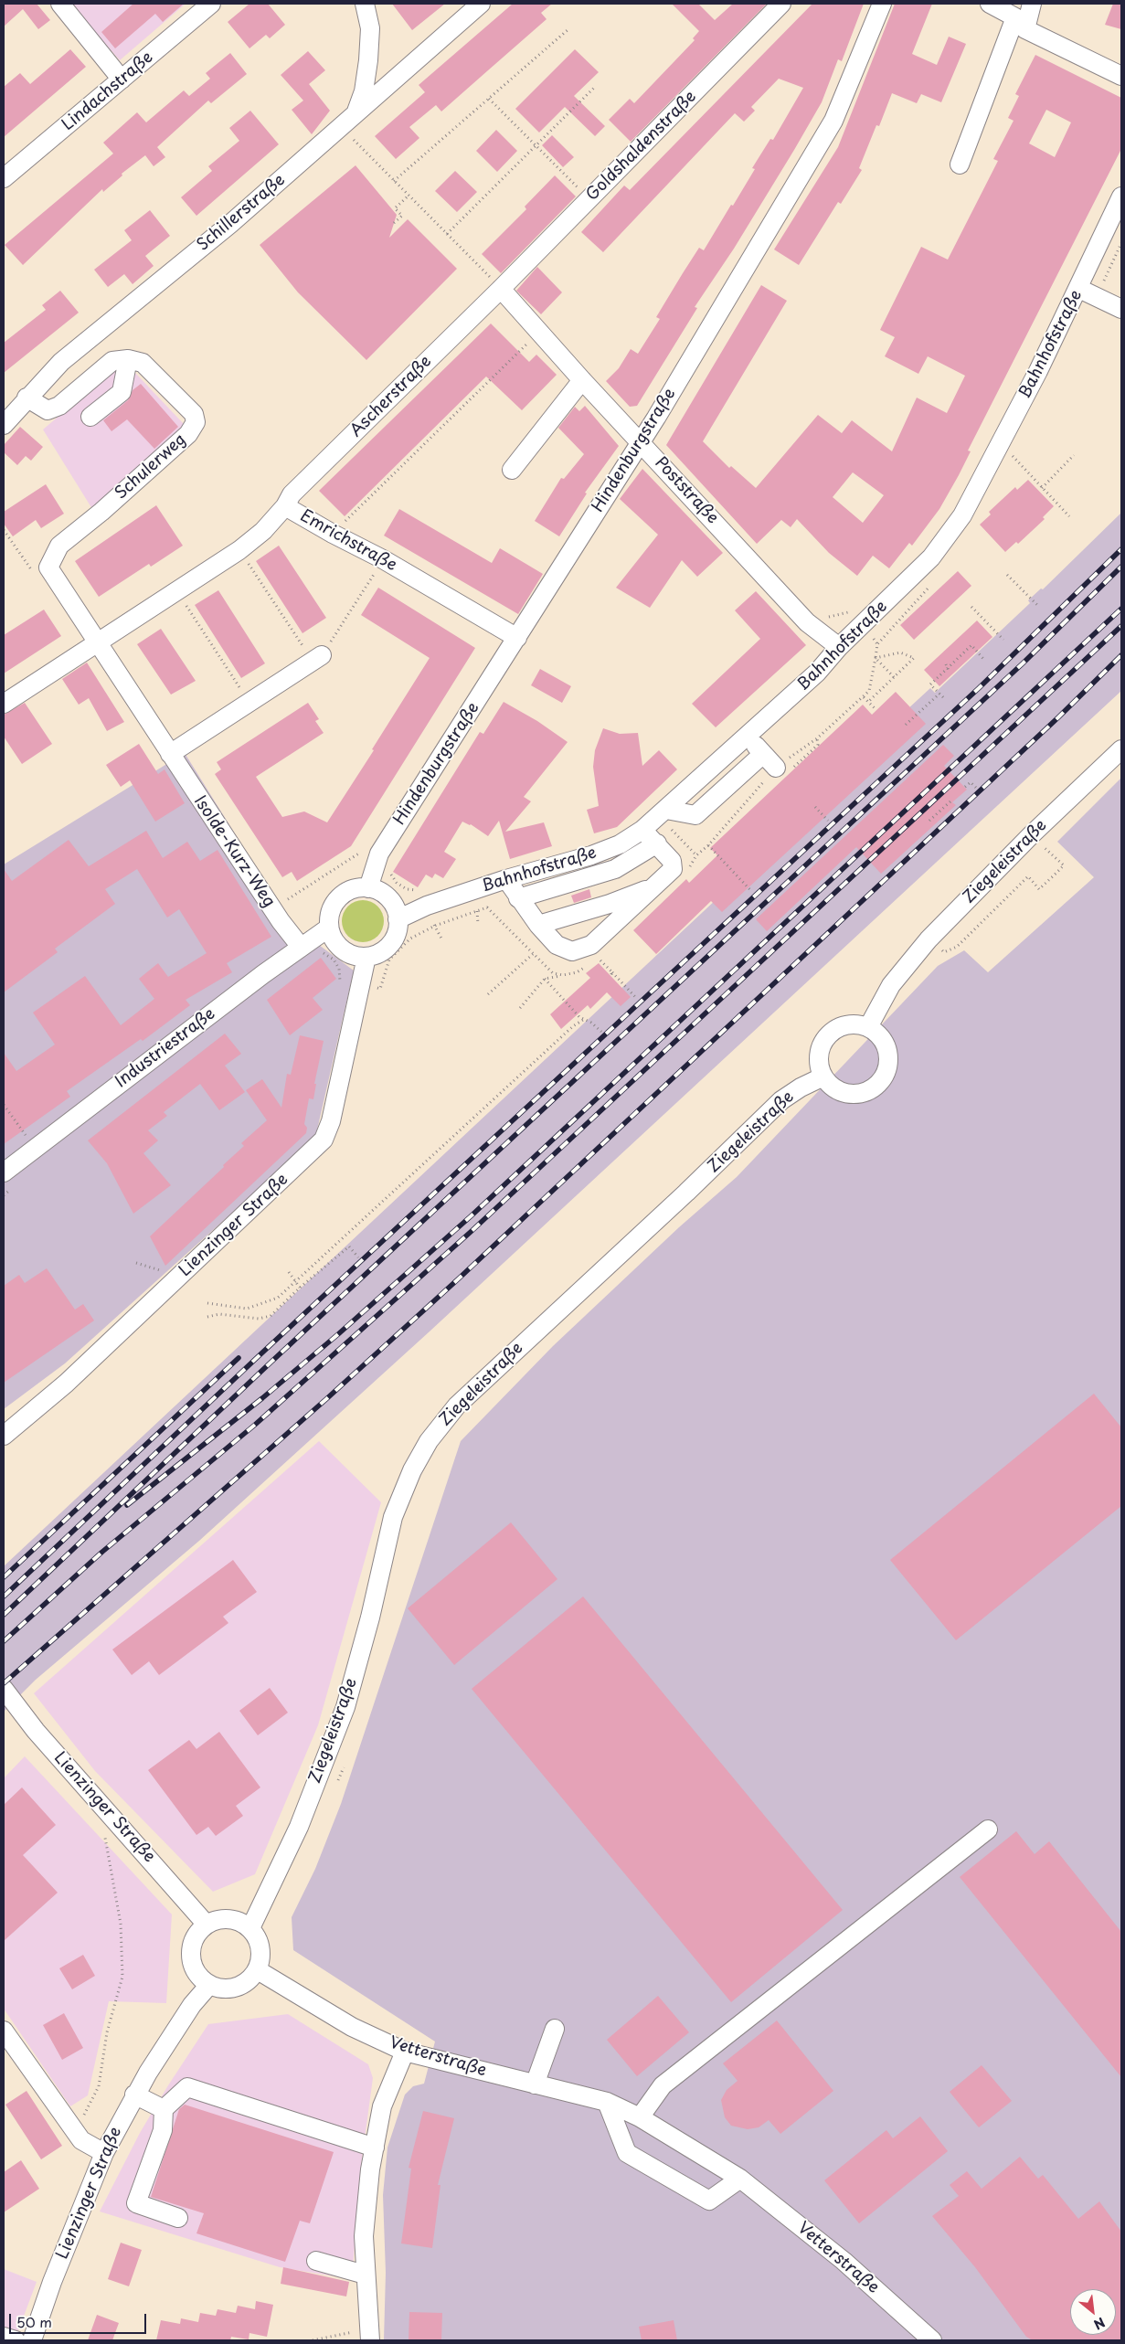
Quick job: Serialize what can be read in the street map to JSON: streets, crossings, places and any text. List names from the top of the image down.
{
  "streets": {
    "street": [
      "Lindachstraße",
      "Goldshaldenstraße",
      "Schillerstraße",
      "Bahnhofstraße",
      "Ascherstraße",
      "Hindenburgstraße",
      "Schulerweg",
      "Poststraße",
      "Emrichstraße",
      "Isolde-Kurz-Weg",
      "Ziegeleistraße",
      "Industriestraße",
      "Lienzinger Straße",
      "Vetterstraße"
    ]
  },
  "crossings": [
    ["Goldshaldenstraße", "Ascherstraße"],
    ["Goldshaldenstraße", "Poststraße"],
    ["Bahnhofstraße", "Hindenburgstraße"],
    ["Bahnhofstraße", "Poststraße"],
    ["Bahnhofstraße", "Industriestraße"],
    ["Bahnhofstraße", "Lienzinger Straße"],
    ["Ascherstraße", "Poststraße"],
    ["Ascherstraße", "Emrichstraße"],
    ["Hindenburgstraße", "Poststraße"],
    ["Hindenburgstraße", "Emrichstraße"],
    ["Hindenburgstraße", "Industriestraße"],
    ["Hindenburgstraße", "Lienzinger Straße"],
    ["Schulerweg", "Isolde-Kurz-Weg"],
    ["Emrichstraße", "Isolde-Kurz-Weg"],
    ["Isolde-Kurz-Weg", "Industriestraße"],
    ["Ziegeleistraße", "Lienzinger Straße"],
    ["Ziegeleistraße", "Vetterstraße"],
    ["Industriestraße", "Lienzinger Straße"],
    ["Lienzinger Straße", "Vetterstraße"]
  ],
  "scale_bar": "50 m",
  "north": "bottom right"
}
